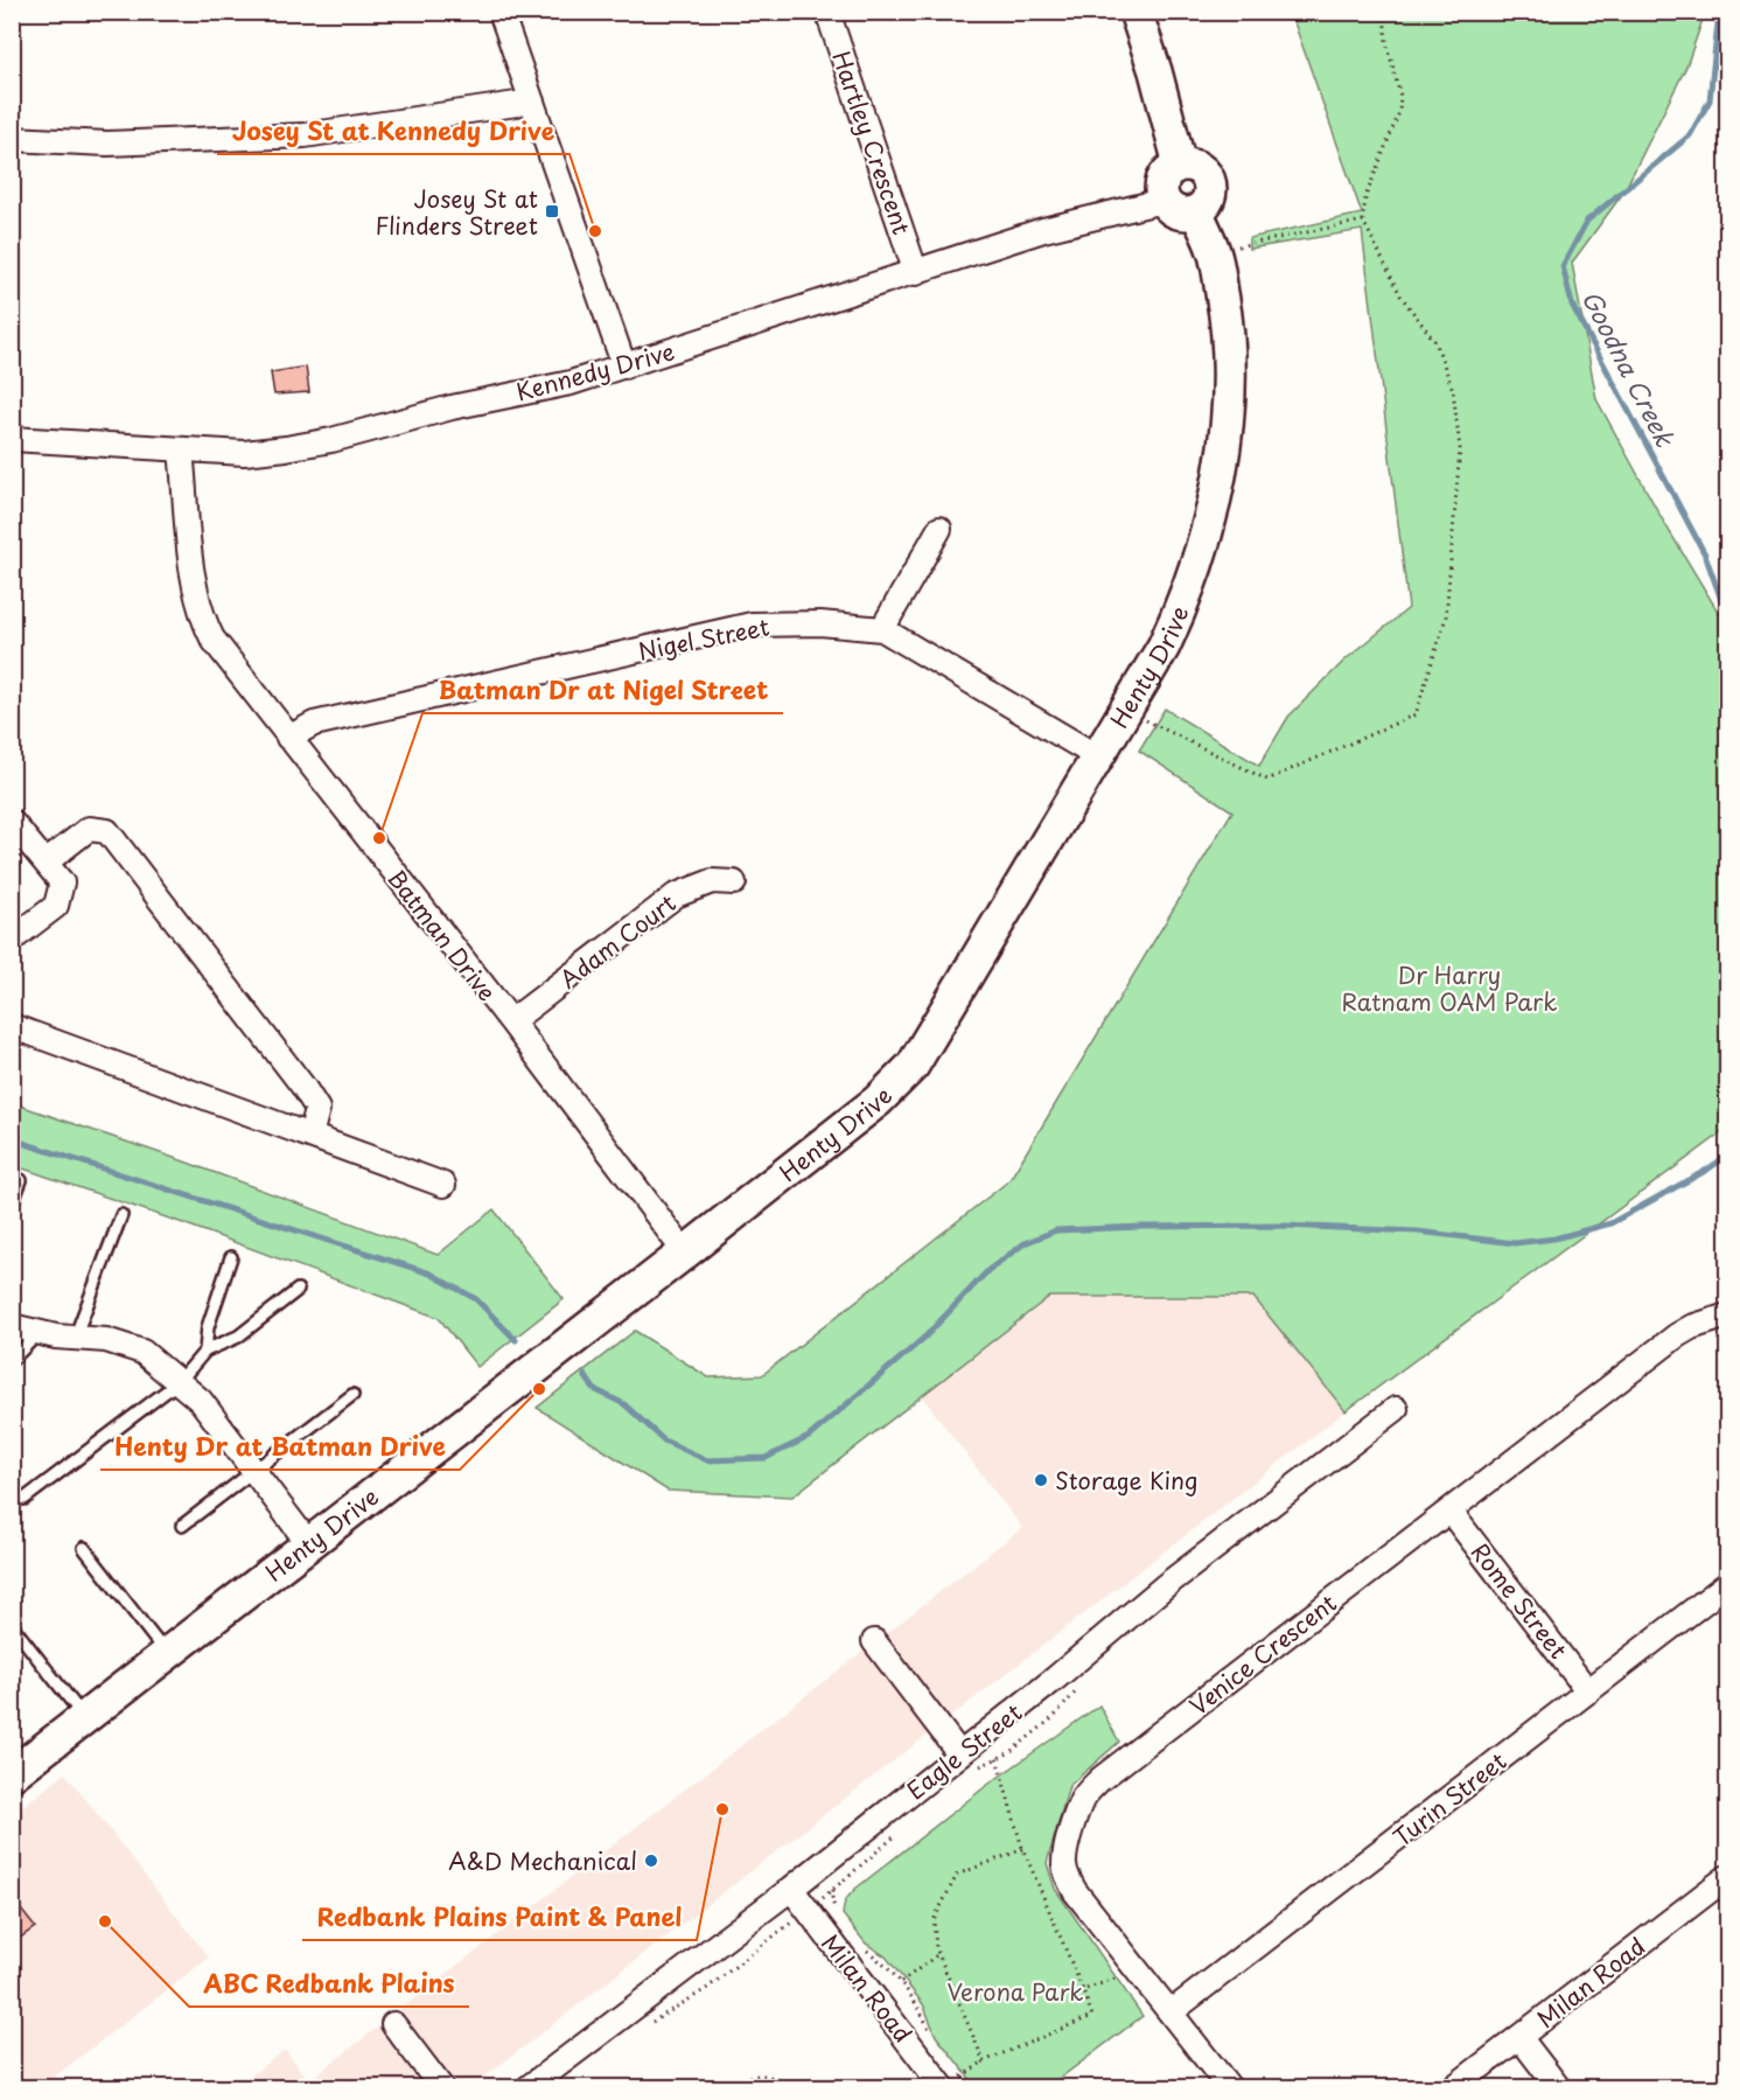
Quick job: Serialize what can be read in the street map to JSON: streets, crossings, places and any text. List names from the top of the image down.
{
  "streets": {
    "street": [
      "Hartley Crescent",
      "Kennedy Drive",
      "Nigel Street",
      "Henty Drive",
      "Batman Drive",
      "Adam Court",
      "Rome Street",
      "Venice Crescent",
      "Eagle Street",
      "Turin Street",
      "Milan Road"
    ]
  },
  "crossings": [
    ["Hartley Crescent", "Kennedy Drive"],
    ["Kennedy Drive", "Henty Drive"],
    ["Kennedy Drive", "Batman Drive"],
    ["Nigel Street", "Henty Drive"],
    ["Nigel Street", "Batman Drive"],
    ["Henty Drive", "Batman Drive"],
    ["Batman Drive", "Adam Court"],
    ["Rome Street", "Venice Crescent"],
    ["Rome Street", "Turin Street"],
    ["Venice Crescent", "Turin Street"],
    ["Eagle Street", "Milan Road"]
  ],
  "water": ["Goodna Creek"],
  "parks": ["Dr Harry Ratnam OAM Park", "Verona Park"],
  "places": {
    "transit": ["Josey St at Flinders Street"],
    "other": [
      "Josey St at Kennedy Drive",
      "Batman Dr at Nigel Street",
      "Henty Dr at Batman Drive",
      "Storage King",
      "Redbank Plains Paint & Panel",
      "A&D Mechanical",
      "ABC Redbank Plains"
    ]
  }
}
